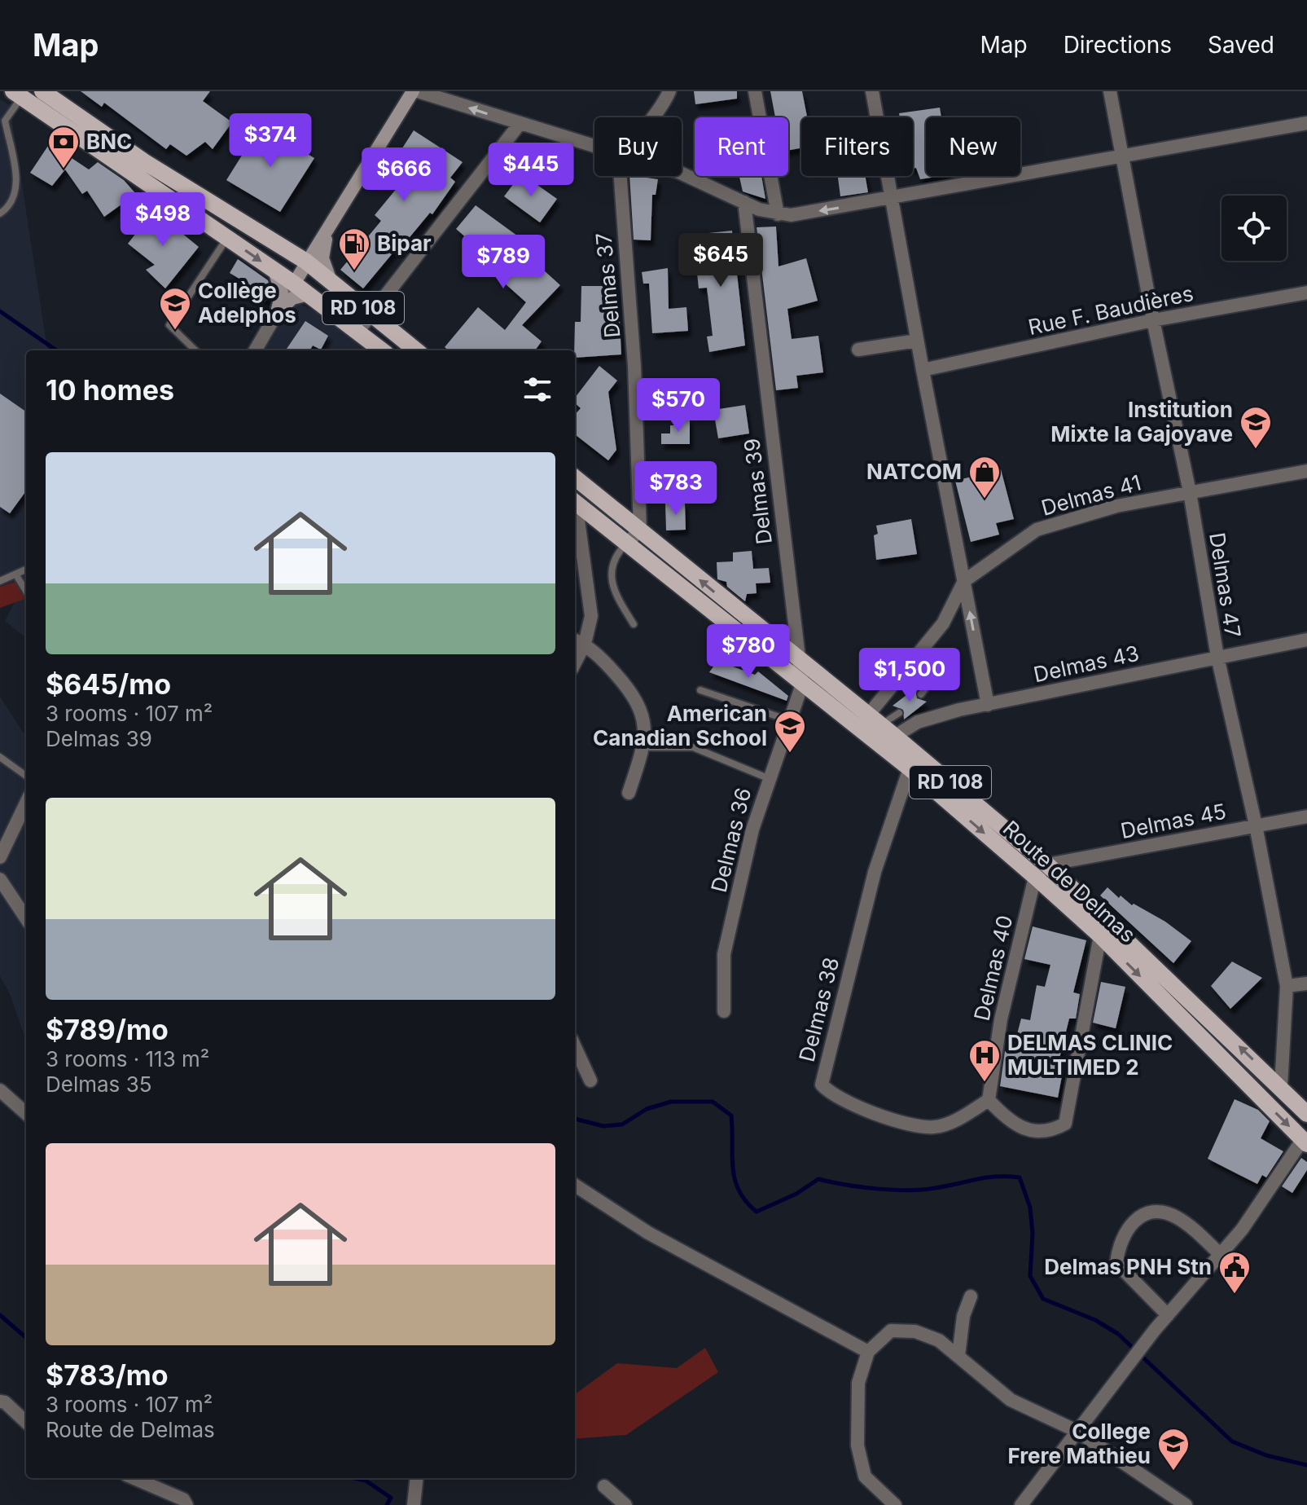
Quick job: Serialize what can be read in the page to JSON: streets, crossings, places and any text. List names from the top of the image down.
{
  "streets": {
    "main road": ["RD 108", "Route de Delmas"],
    "street": [
      "Delmas 37",
      "Rue F. Baudières",
      "Delmas 39",
      "Delmas 41",
      "Delmas 47",
      "Delmas 43",
      "Delmas 45",
      "Delmas 36",
      "Delmas 40",
      "Delmas 38"
    ]
  },
  "crossings": [
    ["Delmas 37", "Route de Delmas"],
    ["Rue F. Baudières", "Delmas 47"],
    ["Delmas 39", "Delmas 36"],
    ["Delmas 39", "Route de Delmas"],
    ["Delmas 41", "Delmas 47"],
    ["Delmas 41", "Delmas 43"],
    ["Delmas 41", "Route de Delmas"],
    ["Delmas 47", "Delmas 43"],
    ["Delmas 47", "Delmas 45"],
    ["Delmas 47", "Route de Delmas"],
    ["Delmas 43", "Route de Delmas"],
    ["Delmas 45", "Route de Delmas"],
    ["Delmas 36", "Route de Delmas"],
    ["Route de Delmas", "Delmas 40"],
    ["Route de Delmas", "Delmas 38"],
    ["Delmas 40", "Delmas 38"]
  ],
  "places": {
    "bank": ["BNC"],
    "fuel station": ["Bipar"],
    "school or university": [
      "Collège Adelphos",
      "Institution Mixte la Gajoyave",
      "American Canadian School",
      "College Frere Mathieu"
    ],
    "shop": ["NATCOM"],
    "hospital": ["DELMAS CLINIC MULTIMED 2"],
    "public building": ["Delmas PNH Stn"]
  },
  "page": {
    "header": "Map",
    "nav": ["Map", "Directions", "Saved"],
    "price": [
      "$374",
      "$445",
      "$666",
      "$498",
      "$645",
      "$789",
      "$570",
      "$783",
      "$780",
      "$1,500"
    ],
    "chip": [
      "Buy",
      "Rent",
      "Filters",
      "New"
    ],
    "heading": "10 homes",
    "list": [
      {
        "name": "$645/mo",
        "note": "3 rooms · 107 m² · Delmas 39"
      },
      {
        "name": "$789/mo",
        "note": "3 rooms · 113 m² · Delmas 35"
      },
      {
        "name": "$783/mo",
        "note": "3 rooms · 107 m² · Route de Delmas"
      }
    ]
  }
}
